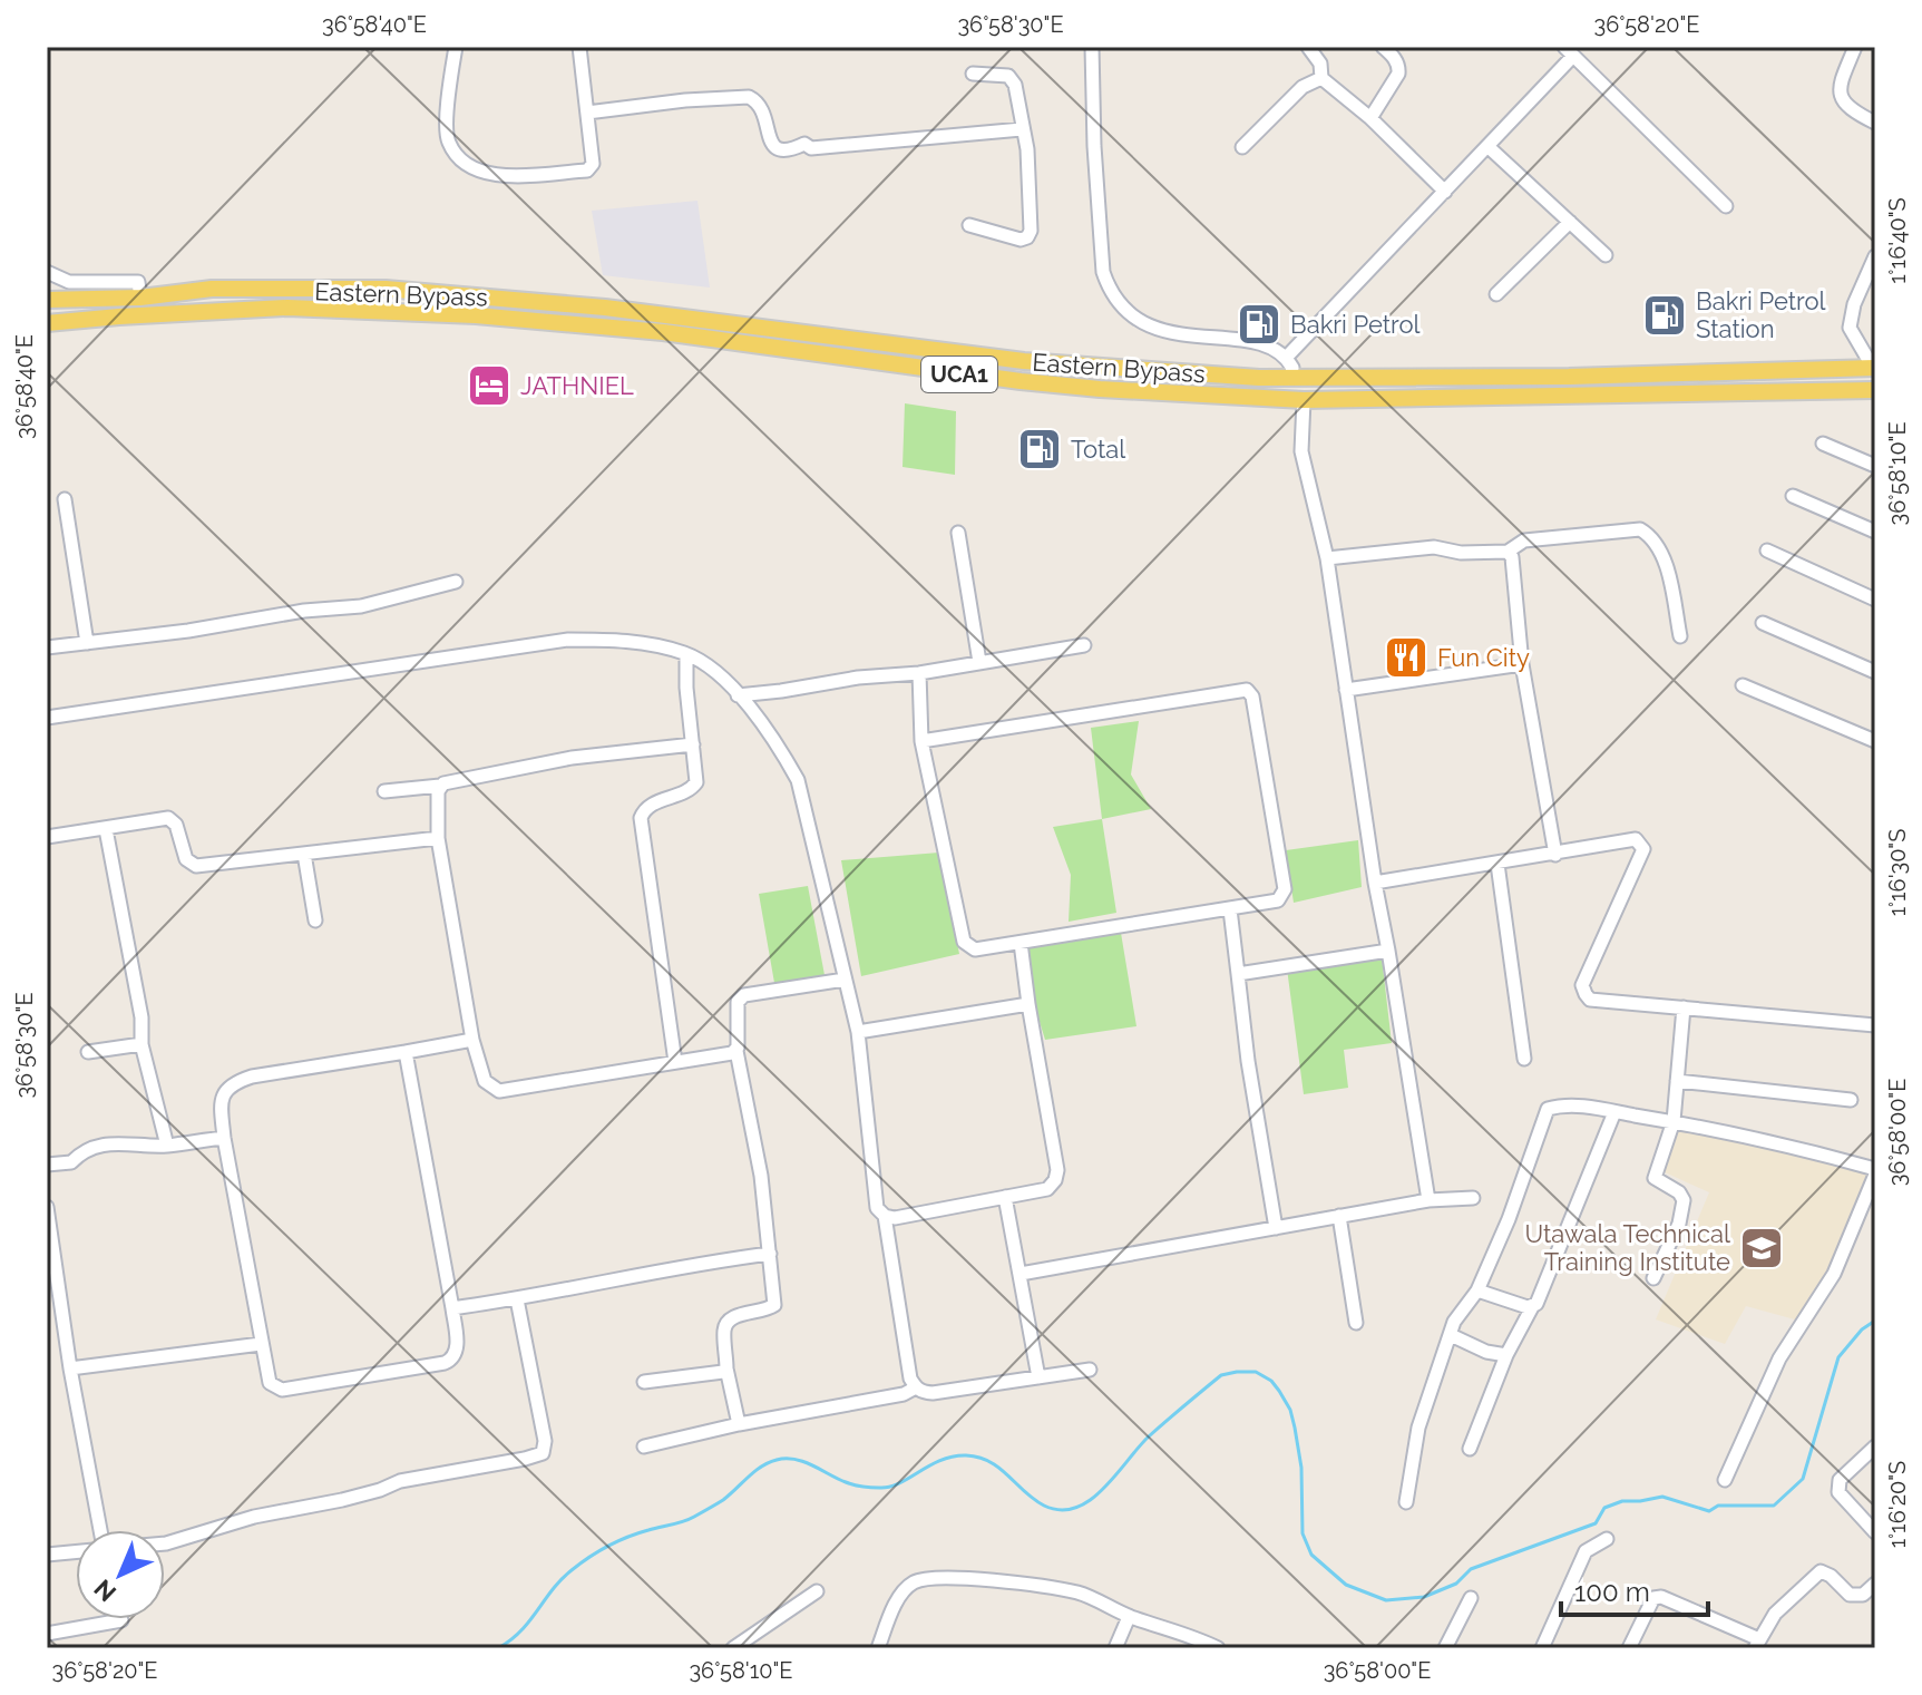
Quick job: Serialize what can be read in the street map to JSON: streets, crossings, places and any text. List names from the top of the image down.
{
  "streets": {
    "main road": ["Eastern Bypass", "UCA1"]
  },
  "places": {
    "fuel station": ["Bakri Petrol Station", "Bakri Petrol", "Total"],
    "hotel": ["JATHNIEL"],
    "restaurant": ["Fun City"],
    "school or university": ["Utawala Technical Training Institute"]
  },
  "scale_bar": "100 m",
  "north": "bottom left",
  "coordinates": [
    "36°58'40\"E",
    "36°58'30\"E",
    "36°58'20\"E",
    "1°16'40\"S",
    "36°58'10\"E",
    "1°16'30\"S",
    "36°58'00\"E",
    "1°16'20\"S"
  ]
}
